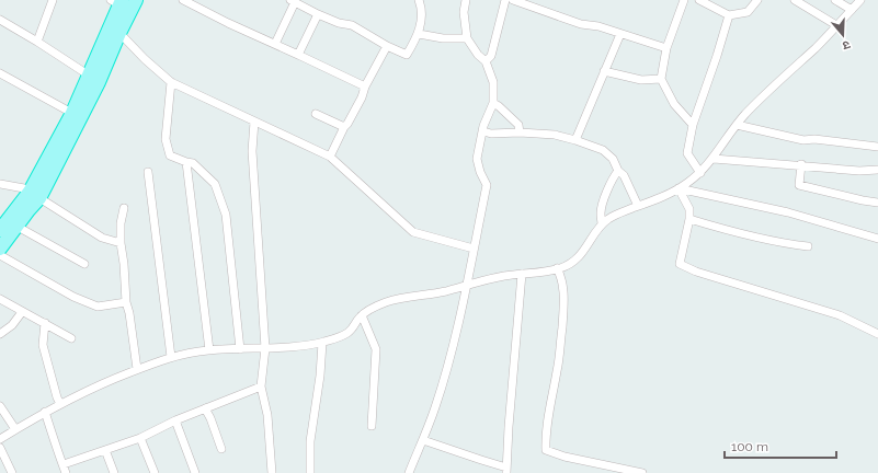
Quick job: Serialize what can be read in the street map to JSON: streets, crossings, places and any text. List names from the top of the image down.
{
  "scale_bar": "100 m",
  "north": "bottom"
}
